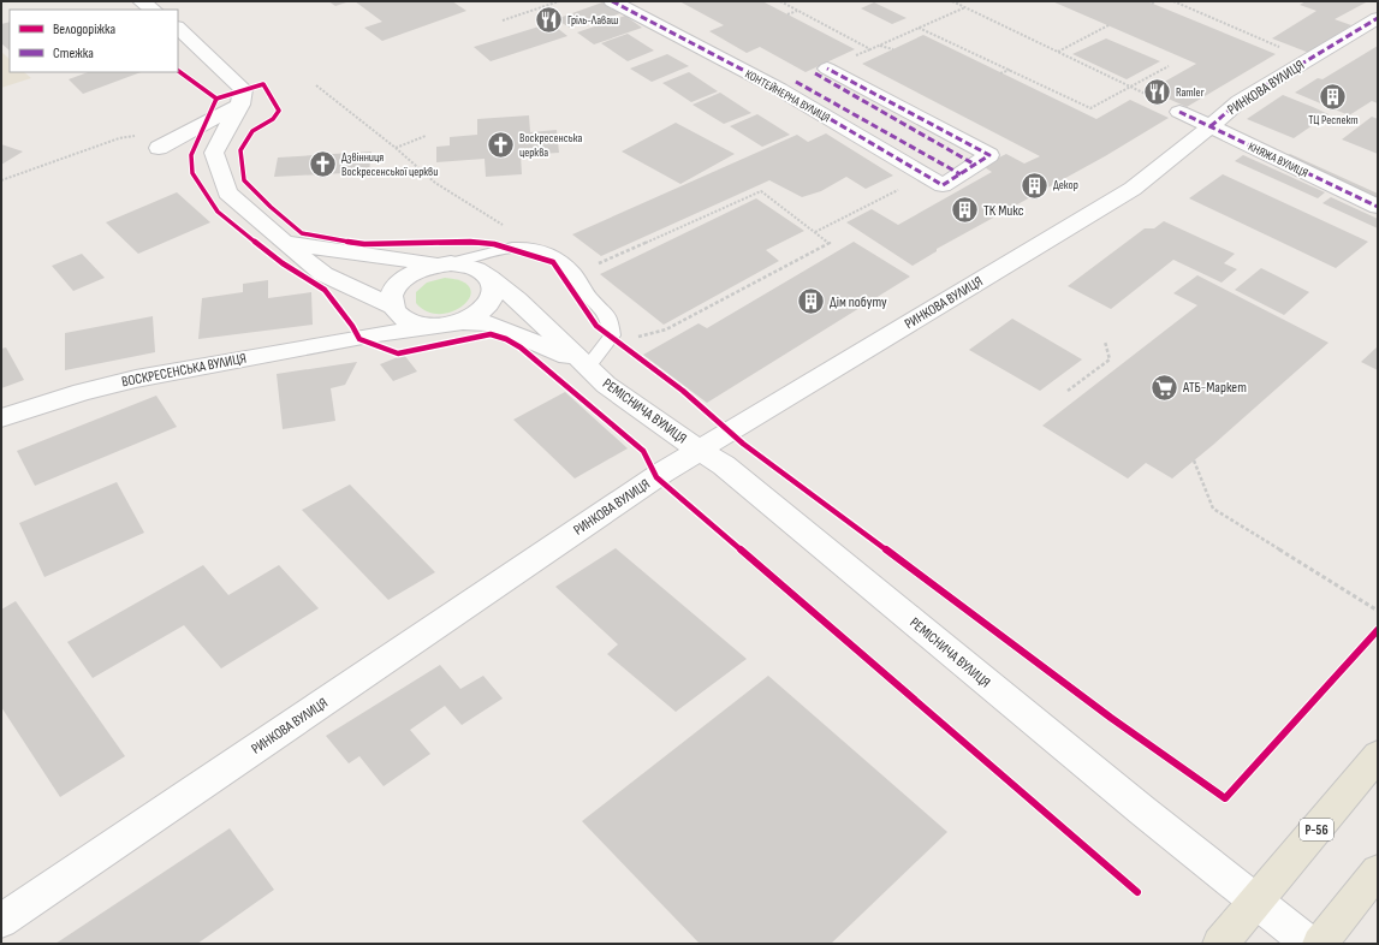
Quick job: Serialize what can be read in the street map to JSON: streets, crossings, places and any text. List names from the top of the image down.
{
  "streets": {
    "main road": ["Р-56"],
    "street": [
      "РИНКОВА ВУЛИЦЯ",
      "КОНТЕЙНЕРНА ВУЛИЦЯ",
      "КНЯЖА ВУЛИЦЯ",
      "ВОСКРЕСЕНСЬКА ВУЛИЦЯ",
      "РЕМІСНИЧА ВУЛИЦЯ"
    ]
  },
  "crossings": [
    ["РИНКОВА ВУЛИЦЯ", "КНЯЖА ВУЛИЦЯ"],
    ["РИНКОВА ВУЛИЦЯ", "РЕМІСНИЧА ВУЛИЦЯ"],
    ["ВОСКРЕСЕНСЬКА ВУЛИЦЯ", "РЕМІСНИЧА ВУЛИЦЯ"],
    ["РЕМІСНИЧА ВУЛИЦЯ", "Р-56"]
  ],
  "places": {
    "restaurant": ["Гріль-Лаваш", "Ramler"],
    "building": [
      "ТЦ Респект",
      "Декор",
      "ТК Микс",
      "Дім побуту"
    ],
    "church": ["Воскресенська церква", "Дзвінниця Воскресенської церкви"],
    "supermarket": ["АТБ-Маркет"]
  },
  "legend": ["Велодоріжка", "Стежка"]
}
